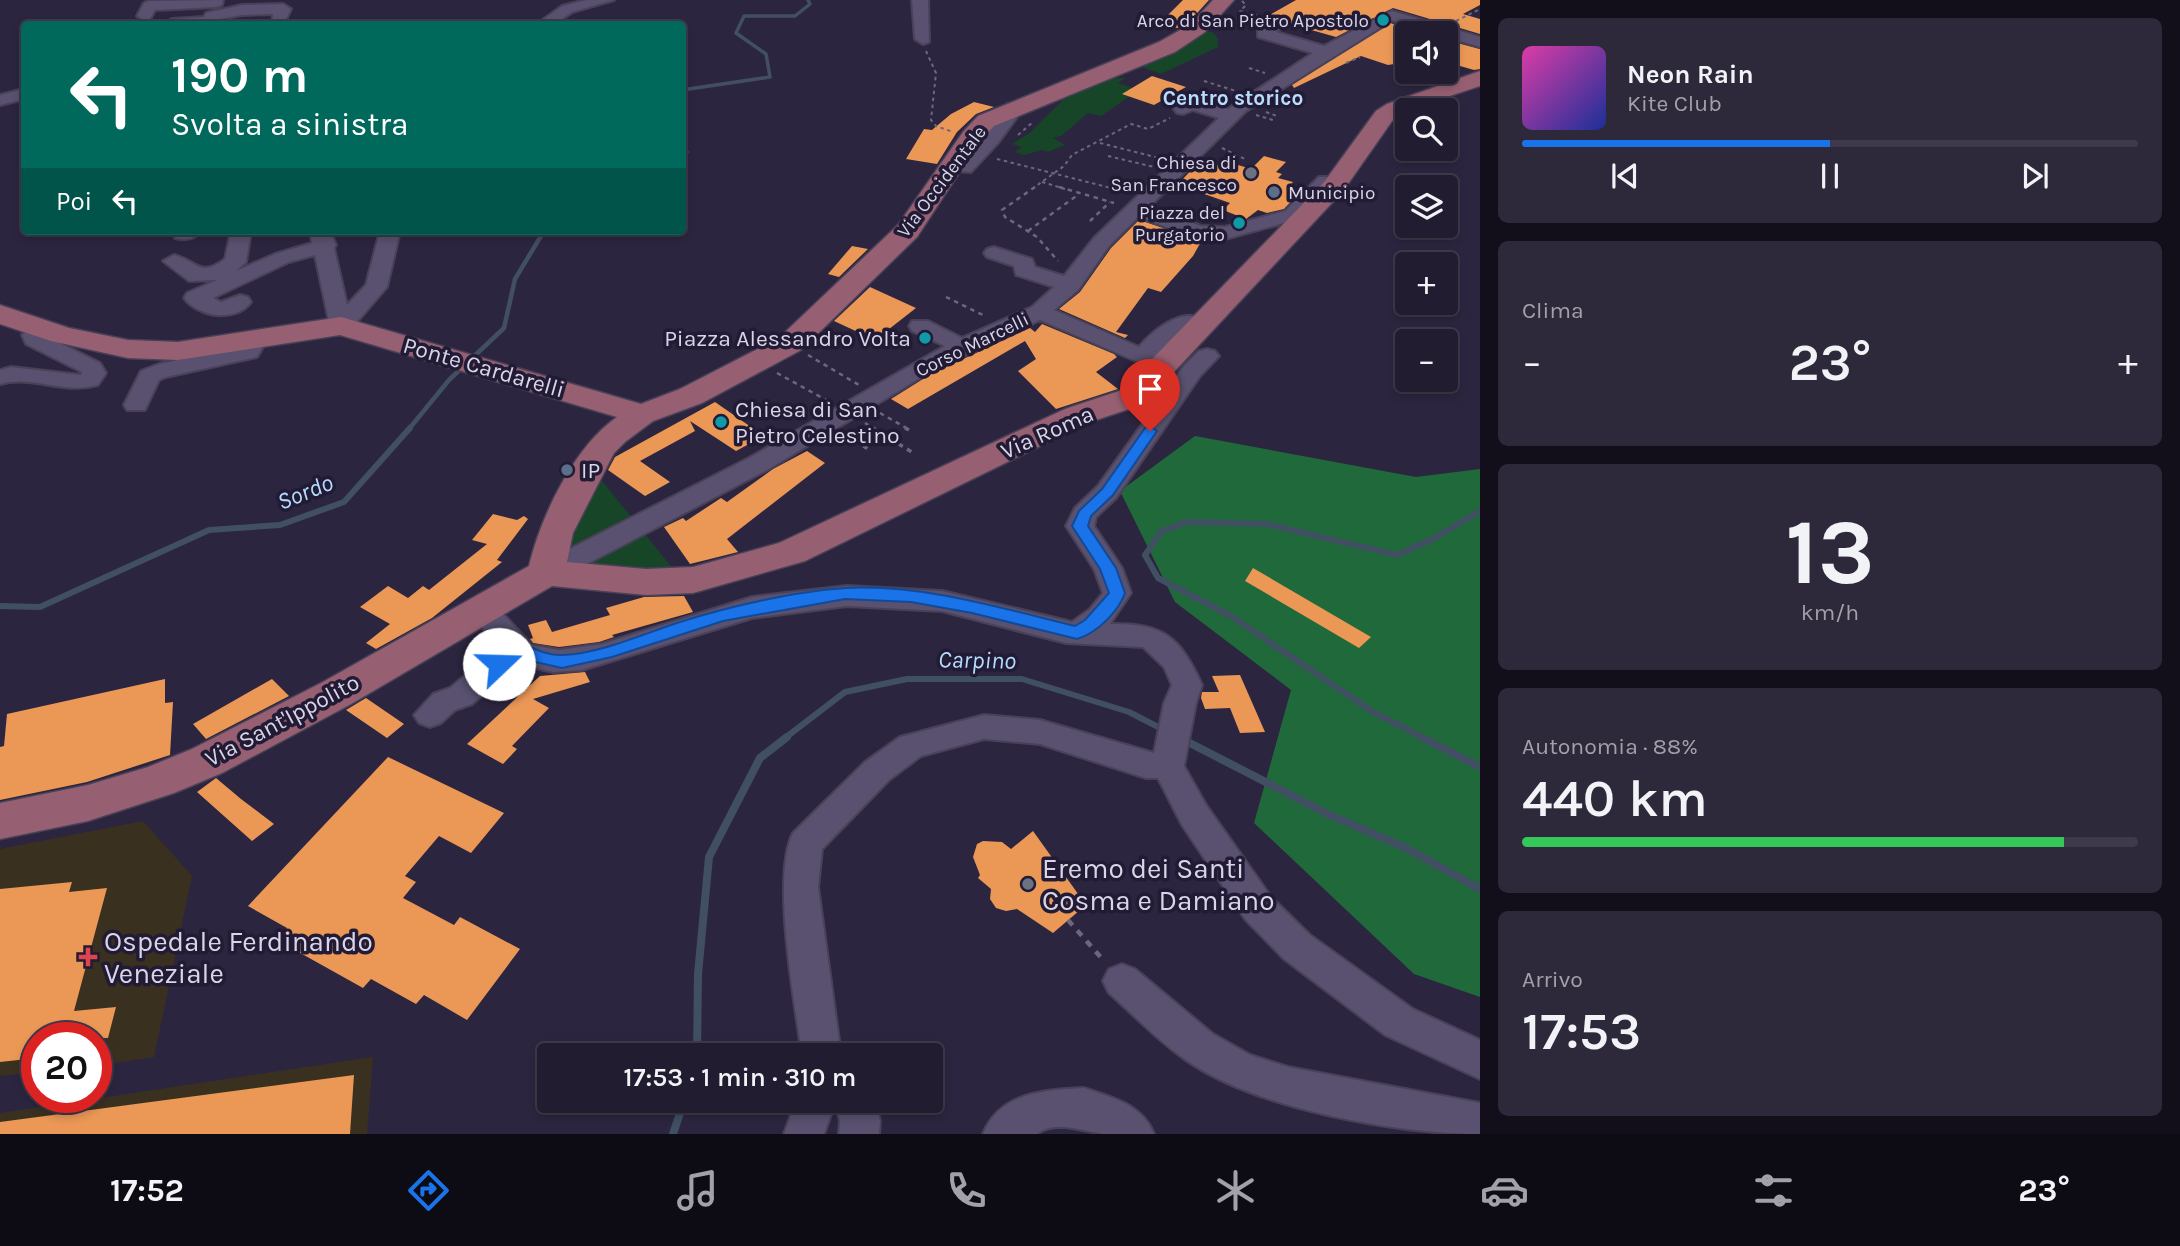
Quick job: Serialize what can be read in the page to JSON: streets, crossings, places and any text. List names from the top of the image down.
{
  "streets": {
    "main road": [
      "Via Occidentale",
      "Ponte Cardarelli",
      "Via Roma",
      "Via Sant'Ippolito"
    ],
    "street": ["Corso Marcelli"]
  },
  "crossings": [
    ["Via Occidentale", "Corso Marcelli"],
    ["Via Occidentale", "Ponte Cardarelli"],
    ["Via Occidentale", "Via Roma"],
    ["Via Occidentale", "Via Sant'Ippolito"],
    ["Corso Marcelli", "Via Roma"],
    ["Corso Marcelli", "Via Sant'Ippolito"],
    ["Via Roma", "Via Sant'Ippolito"]
  ],
  "districts": ["Centro storico"],
  "water": ["Sordo", "Carpino"],
  "places": {
    "other": [
      "Arco di San Pietro Apostolo",
      "Chiesa di San Francesco",
      "Municipio",
      "Piazza del Purgatorio",
      "Piazza Alessandro Volta",
      "Chiesa di San Pietro Celestino",
      "IP",
      "Eremo dei Santi Cosma e Damiano"
    ],
    "health": ["Ospedale Ferdinando Veneziale"]
  },
  "page": {
    "map_buttons": ["+", "−"],
    "turn": ["190 m", "Svolta a sinistra"],
    "song": ["Neon Rain", "Kite Club"],
    "then": "Poi",
    "tile": [
      "Clima",
      ["13", "km/h"],
      ["Autonomia · 88%", "440 km"],
      ["Arrivo", "17:53"]
    ],
    "heat": ["−", "23°", "+"],
    "limit": "20",
    "trip": "17:53 · 1 min · 310 m",
    "tabs": ["17:52", "23°"]
  }
}
